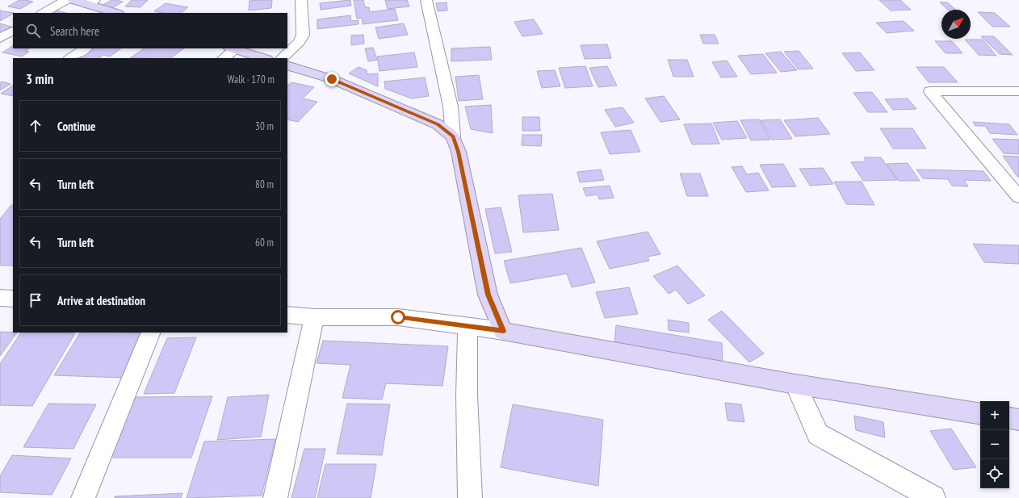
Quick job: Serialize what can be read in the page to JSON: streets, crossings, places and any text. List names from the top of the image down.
{
  "north": "top right",
  "page": {
    "search": "Search here",
    "heading": ["3 min", "Walk · 170 m"],
    "list": [
      ["Continue", "30 m"],
      ["Turn left", "80 m"],
      ["Turn left", "60 m"],
      "Arrive at destination"
    ],
    "map_buttons": ["+", "−"]
  }
}
